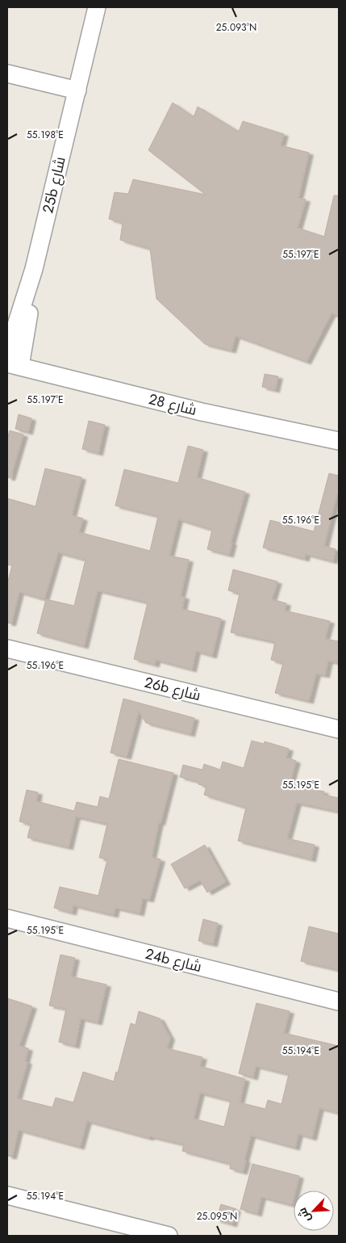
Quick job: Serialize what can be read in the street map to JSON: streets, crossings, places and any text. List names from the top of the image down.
{
  "streets": {
    "street": [
      "25b شارع",
      "شارع 28",
      "26b شارع",
      "24b شارع"
    ]
  },
  "crossings": [
    ["25b شارع", "شارع 28"]
  ],
  "north": "bottom left",
  "coordinates": [
    "25.093°N",
    "55.198°E",
    "55.197°E",
    "55.196°E",
    "55.195°E",
    "55.194°E",
    "25.095°N"
  ]
}
